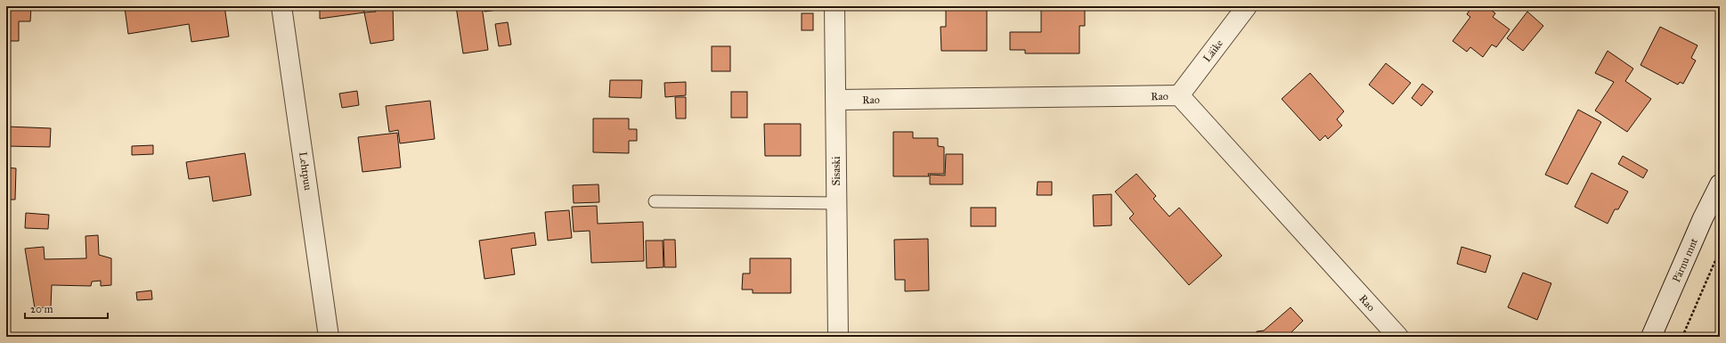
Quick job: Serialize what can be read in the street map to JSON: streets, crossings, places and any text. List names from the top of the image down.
{
  "streets": {
    "street": [
      "Läike",
      "Rao",
      "Lehtpuu",
      "Sisaski",
      "Pärnu mnt"
    ]
  },
  "crossings": [
    ["Läike", "Rao"],
    ["Rao", "Sisaski"]
  ],
  "scale_bar": "20 m"
}
